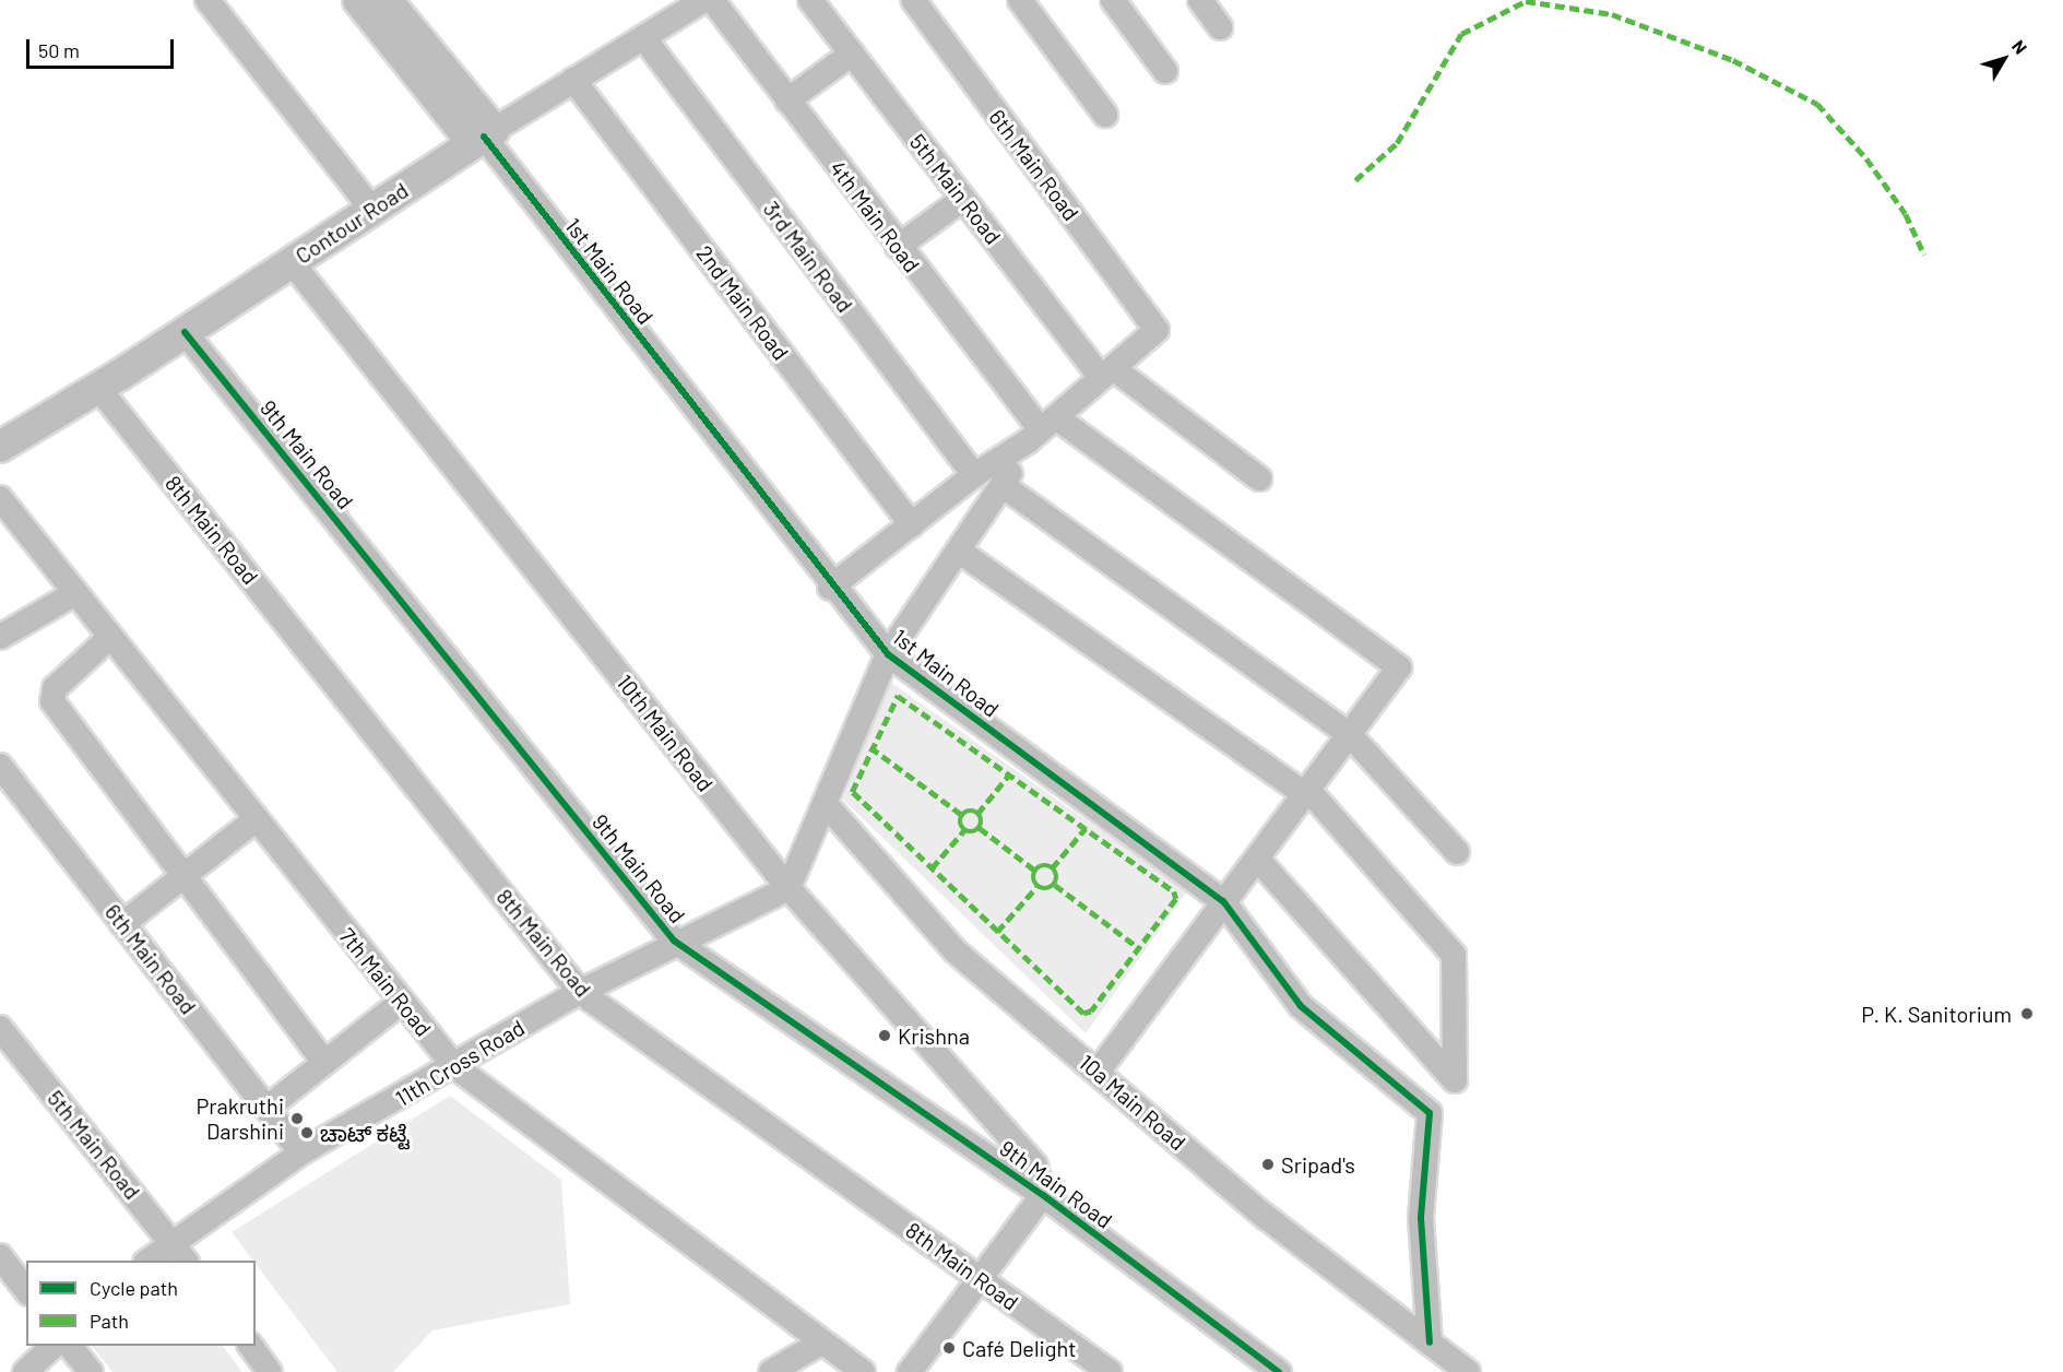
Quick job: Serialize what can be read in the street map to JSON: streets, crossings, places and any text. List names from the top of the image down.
{
  "streets": {
    "main road": ["Contour Road"],
    "street": [
      "6th Main Road",
      "5th Main Road",
      "4th Main Road",
      "3rd Main Road",
      "1st Main Road",
      "2nd Main Road",
      "9th Main Road",
      "8th Main Road",
      "10th Main Road",
      "7th Main Road",
      "11th Cross Road",
      "10a Main Road"
    ]
  },
  "crossings": [
    ["6th Main Road", "5th Main Road"],
    ["6th Main Road", "11th Cross Road"],
    ["5th Main Road", "11th Cross Road"],
    ["Contour Road", "3rd Main Road"],
    ["Contour Road", "1st Main Road"],
    ["Contour Road", "2nd Main Road"],
    ["Contour Road", "9th Main Road"],
    ["Contour Road", "8th Main Road"],
    ["Contour Road", "10th Main Road"],
    ["1st Main Road", "10a Main Road"],
    ["9th Main Road", "10th Main Road"],
    ["9th Main Road", "11th Cross Road"],
    ["8th Main Road", "11th Cross Road"],
    ["10th Main Road", "11th Cross Road"],
    ["7th Main Road", "11th Cross Road"]
  ],
  "places": [
    "P. K. Sanitorium",
    "Krishna",
    "Prakruthi Darshini",
    "ಚಾಟ್ ಕಟ್ಟೆ",
    "Sripad's",
    "Café Delight"
  ],
  "legend": ["Cycle path", "Path"],
  "scale_bar": "50 m",
  "north": "top right"
}
